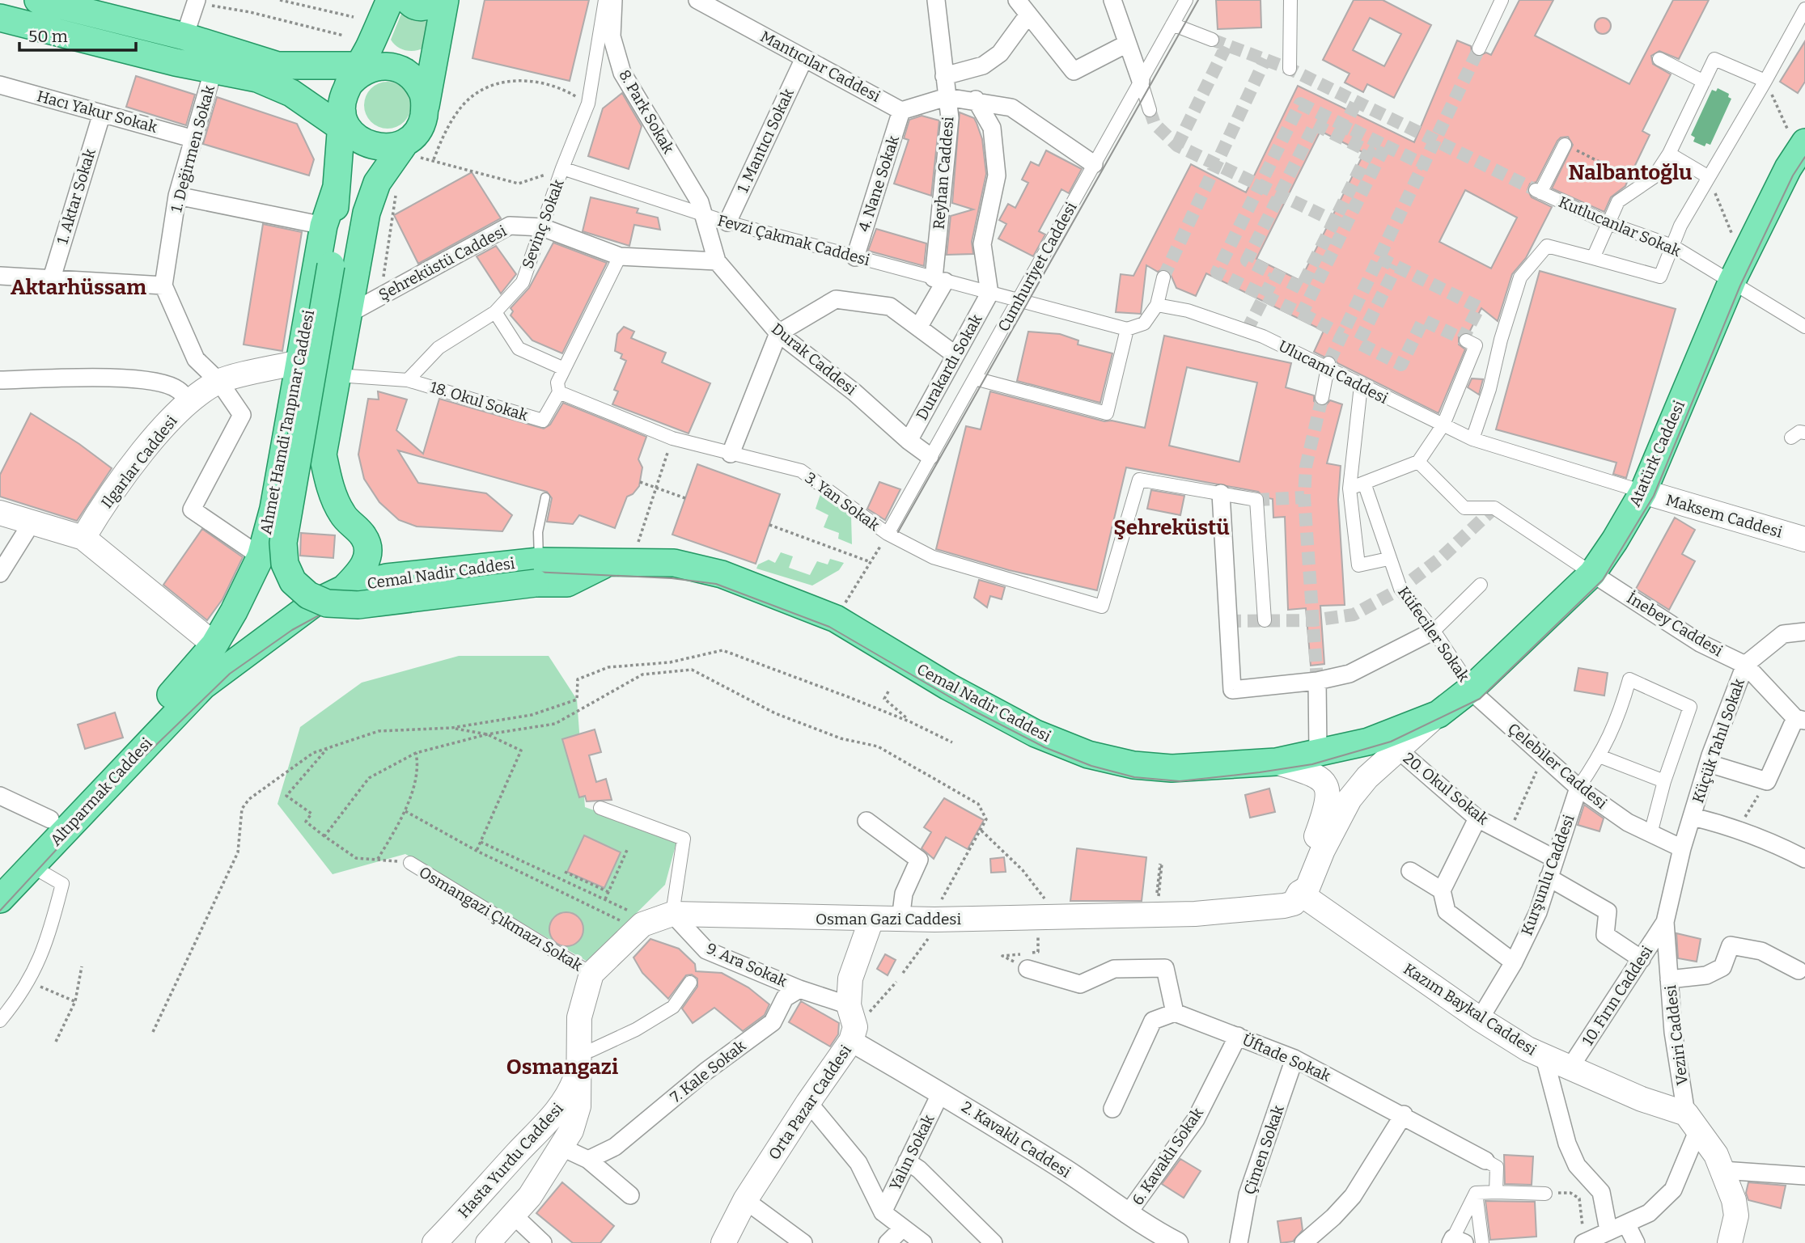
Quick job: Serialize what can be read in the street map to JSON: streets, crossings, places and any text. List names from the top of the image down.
{
  "streets": {
    "main road": [
      "Ahmet Hamdi Tanpınar Caddesi",
      "Atatürk Caddesi",
      "Ilgarlar Caddesi",
      "Maksem Caddesi",
      "Cemal Nadir Caddesi",
      "Altıparmak Caddesi",
      "Osman Gazi Caddesi",
      "Kazım Baykal Caddesi",
      "Veziri Caddesi",
      "Orta Pazar Caddesi",
      "Hasta Yurdu Caddesi"
    ],
    "street": [
      "Mantıcılar Caddesi",
      "Hacı Yakur Sokak",
      "8. Park Sokak",
      "1. Mantıcı Sokak",
      "1. Değirmen Sokak",
      "Reyhan Caddesi",
      "4. Nane Sokak",
      "1. Aktar Sokak",
      "Sevinç Sokak",
      "Kutlucanlar Sokak",
      "Fevzi Çakmak Caddesi",
      "Şehreküstü Caddesi",
      "Cumhuriyet Caddesi",
      "Durak Caddesi",
      "Durakardı Sokak",
      "Ulucami Caddesi",
      "18. Okul Sokak",
      "3. Yan Sokak",
      "İnebey Caddesi",
      "Küfeciler Sokak",
      "Küçük Tahıl Sokak",
      "Çelebiler Caddesi",
      "20. Okul Sokak",
      "Kurşunlu Caddesi",
      "Osmangazi Çıkmazı Sokak",
      "9. Ara Sokak",
      "10. Fırın Caddesi",
      "Üftade Sokak",
      "7. Kale Sokak",
      "2. Kavaklı Caddesi",
      "Çimen Sokak",
      "Yalın Sokak",
      "6. Kavaklı Sokak"
    ]
  },
  "crossings": [
    ["Mantıcılar Caddesi", "1. Mantıcı Sokak"],
    ["Mantıcılar Caddesi", "4. Nane Sokak"],
    ["Hacı Yakur Sokak", "1. Değirmen Sokak"],
    ["Hacı Yakur Sokak", "1. Aktar Sokak"],
    ["8. Park Sokak", "Fevzi Çakmak Caddesi"],
    ["8. Park Sokak", "Durak Caddesi"],
    ["1. Mantıcı Sokak", "Fevzi Çakmak Caddesi"],
    ["Reyhan Caddesi", "Fevzi Çakmak Caddesi"],
    ["4. Nane Sokak", "Fevzi Çakmak Caddesi"],
    ["Sevinç Sokak", "Fevzi Çakmak Caddesi"],
    ["Sevinç Sokak", "Şehreküstü Caddesi"],
    ["Sevinç Sokak", "18. Okul Sokak"],
    ["Kutlucanlar Sokak", "Atatürk Caddesi"],
    ["Fevzi Çakmak Caddesi", "Cumhuriyet Caddesi"],
    ["Fevzi Çakmak Caddesi", "Durak Caddesi"],
    ["Fevzi Çakmak Caddesi", "Durakardı Sokak"],
    ["Şehreküstü Caddesi", "Durak Caddesi"],
    ["Cumhuriyet Caddesi", "Durak Caddesi"],
    ["Cumhuriyet Caddesi", "3. Yan Sokak"],
    ["Durak Caddesi", "Durakardı Sokak"],
    ["Ulucami Caddesi", "Atatürk Caddesi"],
    ["Ulucami Caddesi", "Maksem Caddesi"],
    ["Ahmet Hamdi Tanpınar Caddesi", "Ilgarlar Caddesi"],
    ["Ahmet Hamdi Tanpınar Caddesi", "Cemal Nadir Caddesi"],
    ["Ahmet Hamdi Tanpınar Caddesi", "Altıparmak Caddesi"],
    ["Atatürk Caddesi", "Maksem Caddesi"],
    ["Atatürk Caddesi", "Cemal Nadir Caddesi"],
    ["Atatürk Caddesi", "İnebey Caddesi"],
    ["Atatürk Caddesi", "Küfeciler Sokak"],
    ["Atatürk Caddesi", "Çelebiler Caddesi"],
    ["Cemal Nadir Caddesi", "Altıparmak Caddesi"],
    ["İnebey Caddesi", "Küçük Tahıl Sokak"],
    ["Küfeciler Sokak", "Çelebiler Caddesi"],
    ["Küçük Tahıl Sokak", "Veziri Caddesi"],
    ["Çelebiler Caddesi", "Kurşunlu Caddesi"],
    ["Çelebiler Caddesi", "Veziri Caddesi"],
    ["20. Okul Sokak", "Kurşunlu Caddesi"],
    ["Kurşunlu Caddesi", "Kazım Baykal Caddesi"],
    ["Osmangazi Çıkmazı Sokak", "Osman Gazi Caddesi"],
    ["Osman Gazi Caddesi", "9. Ara Sokak"],
    ["Osman Gazi Caddesi", "Kazım Baykal Caddesi"],
    ["Osman Gazi Caddesi", "Orta Pazar Caddesi"],
    ["Osman Gazi Caddesi", "Hasta Yurdu Caddesi"],
    ["9. Ara Sokak", "7. Kale Sokak"],
    ["10. Fırın Caddesi", "Kazım Baykal Caddesi"],
    ["10. Fırın Caddesi", "Veziri Caddesi"],
    ["Kazım Baykal Caddesi", "Veziri Caddesi"],
    ["Üftade Sokak", "Çimen Sokak"],
    ["Üftade Sokak", "6. Kavaklı Sokak"],
    ["Orta Pazar Caddesi", "2. Kavaklı Caddesi"],
    ["2. Kavaklı Caddesi", "Yalın Sokak"],
    ["2. Kavaklı Caddesi", "6. Kavaklı Sokak"]
  ],
  "districts": [
    "Nalbantoğlu",
    "Aktarhüssam",
    "Şehreküstü",
    "Osmangazi"
  ],
  "scale_bar": "50 m"
}
